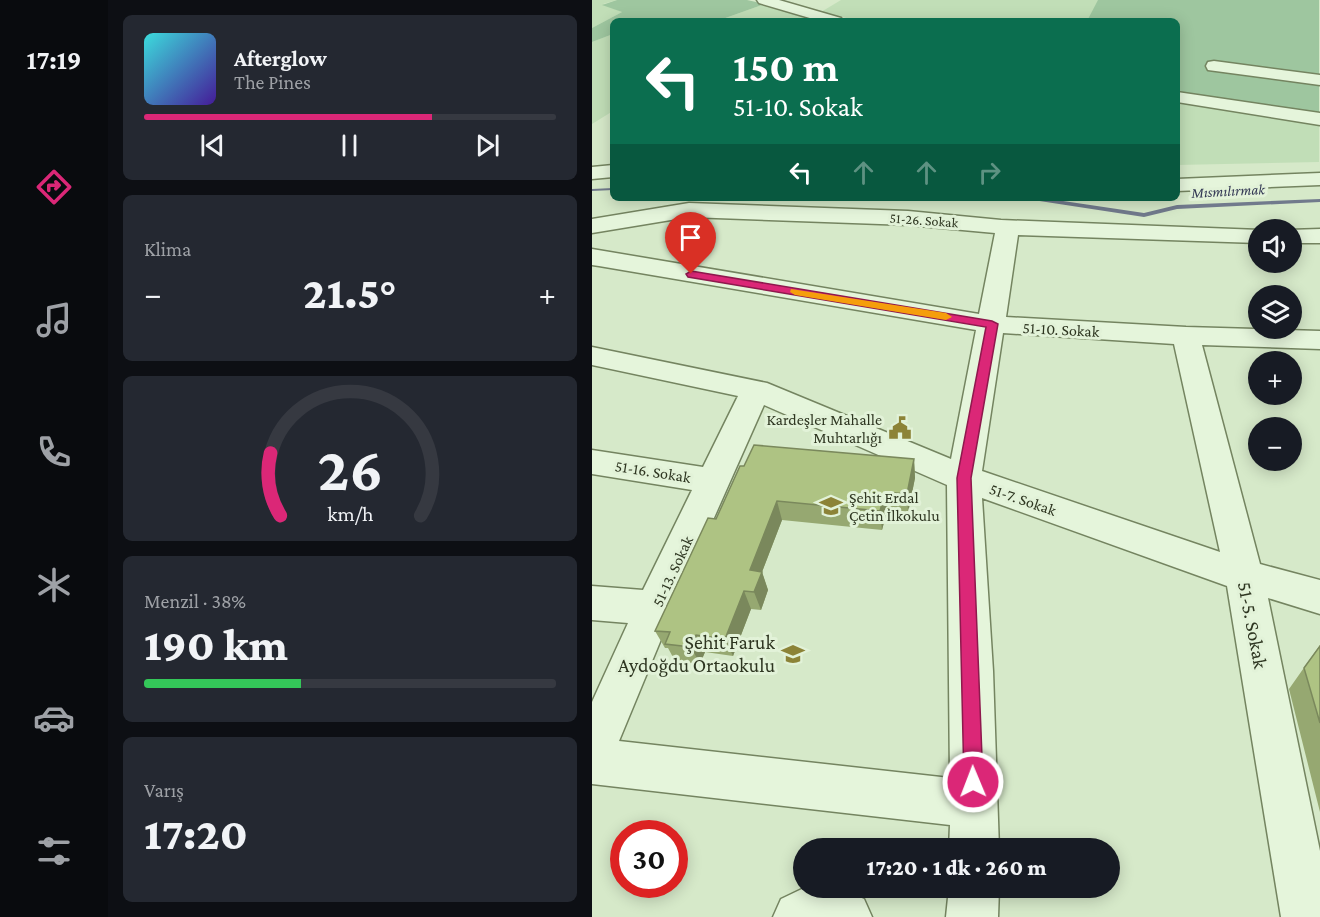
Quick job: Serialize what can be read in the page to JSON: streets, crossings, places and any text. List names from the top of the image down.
{
  "streets": {
    "street": [
      "51-26. Sokak",
      "51-10. Sokak",
      "51-16. Sokak",
      "51-7. Sokak",
      "51-13. Sokak",
      "51-5. Sokak"
    ]
  },
  "crossings": [
    ["51-10. Sokak", "51-5. Sokak"],
    ["51-16. Sokak", "51-13. Sokak"],
    ["51-7. Sokak", "51-13. Sokak"],
    ["51-7. Sokak", "51-5. Sokak"]
  ],
  "water": ["Mısmılırmak"],
  "places": {
    "public building": ["Kardeşler Mahalle Muhtarlığı"],
    "school or university": ["Şehit Erdal Çetin İlkokulu", "Şehit Faruk Aydoğdu Ortaokulu"]
  },
  "page": {
    "tabs": "17:19",
    "turn": ["150 m", "51-10. Sokak"],
    "song": ["Afterglow", "The Pines"],
    "tile": [
      "Klima",
      ["Menzil · 38%", "190 km"],
      ["Varış", "17:20"]
    ],
    "map_buttons": ["+", "−"],
    "heat": ["−", "21.5°", "+"],
    "limit": "30",
    "trip": "17:20 · 1 dk · 260 m",
    "gauge": ["26", "km/h"]
  }
}
